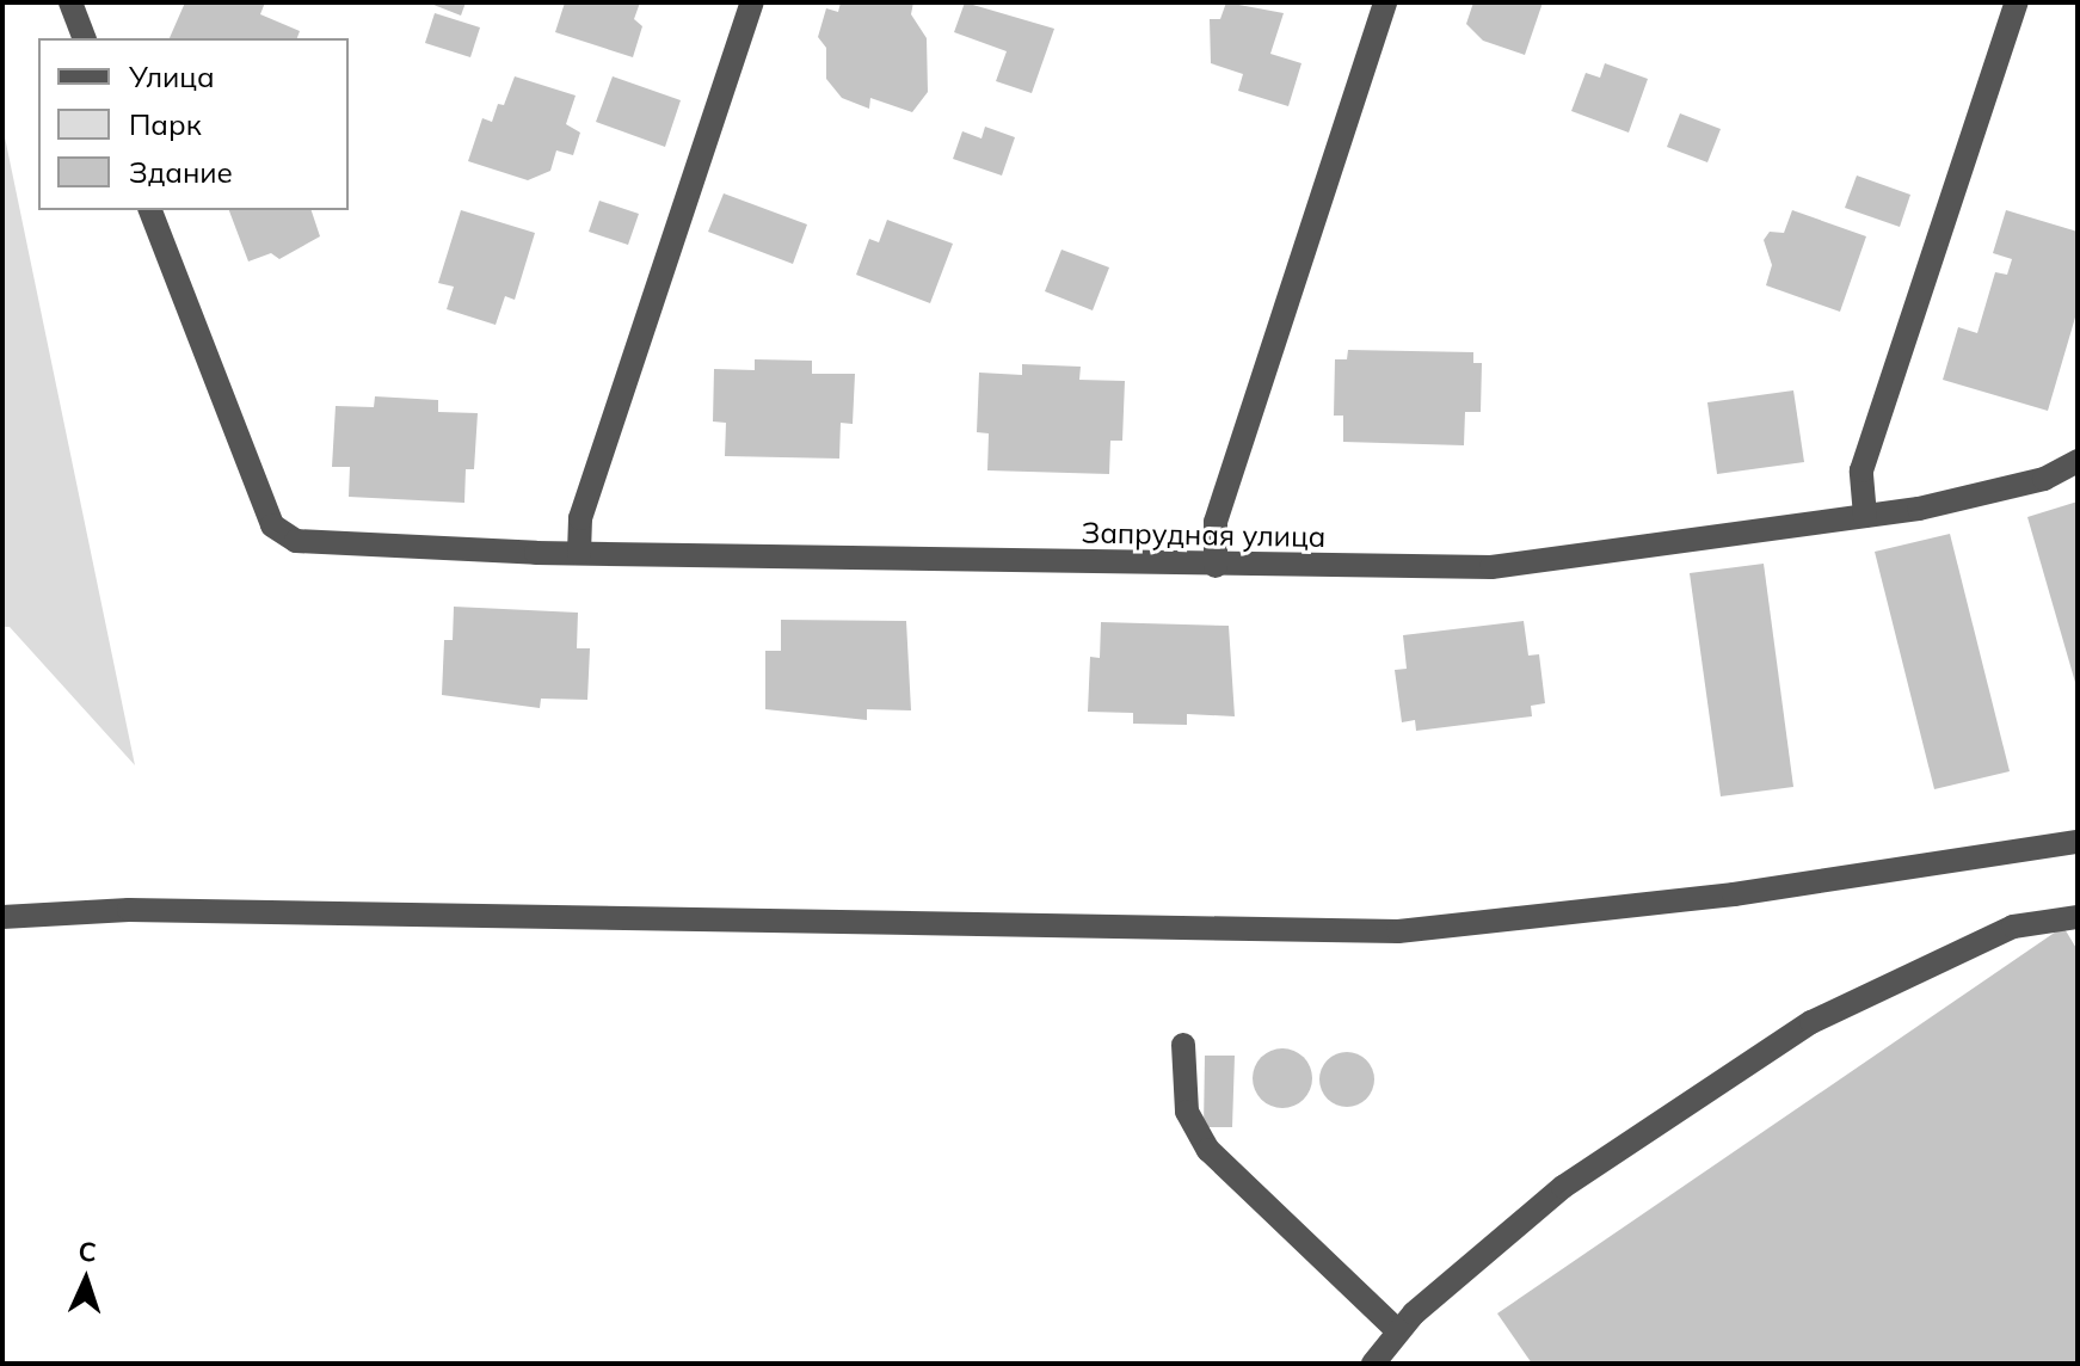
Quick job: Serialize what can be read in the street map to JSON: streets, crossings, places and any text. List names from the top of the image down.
{
  "streets": {
    "street": ["Запрудная улица"]
  },
  "legend": ["Улица", "Парк", "Здание"],
  "north": "top"
}
